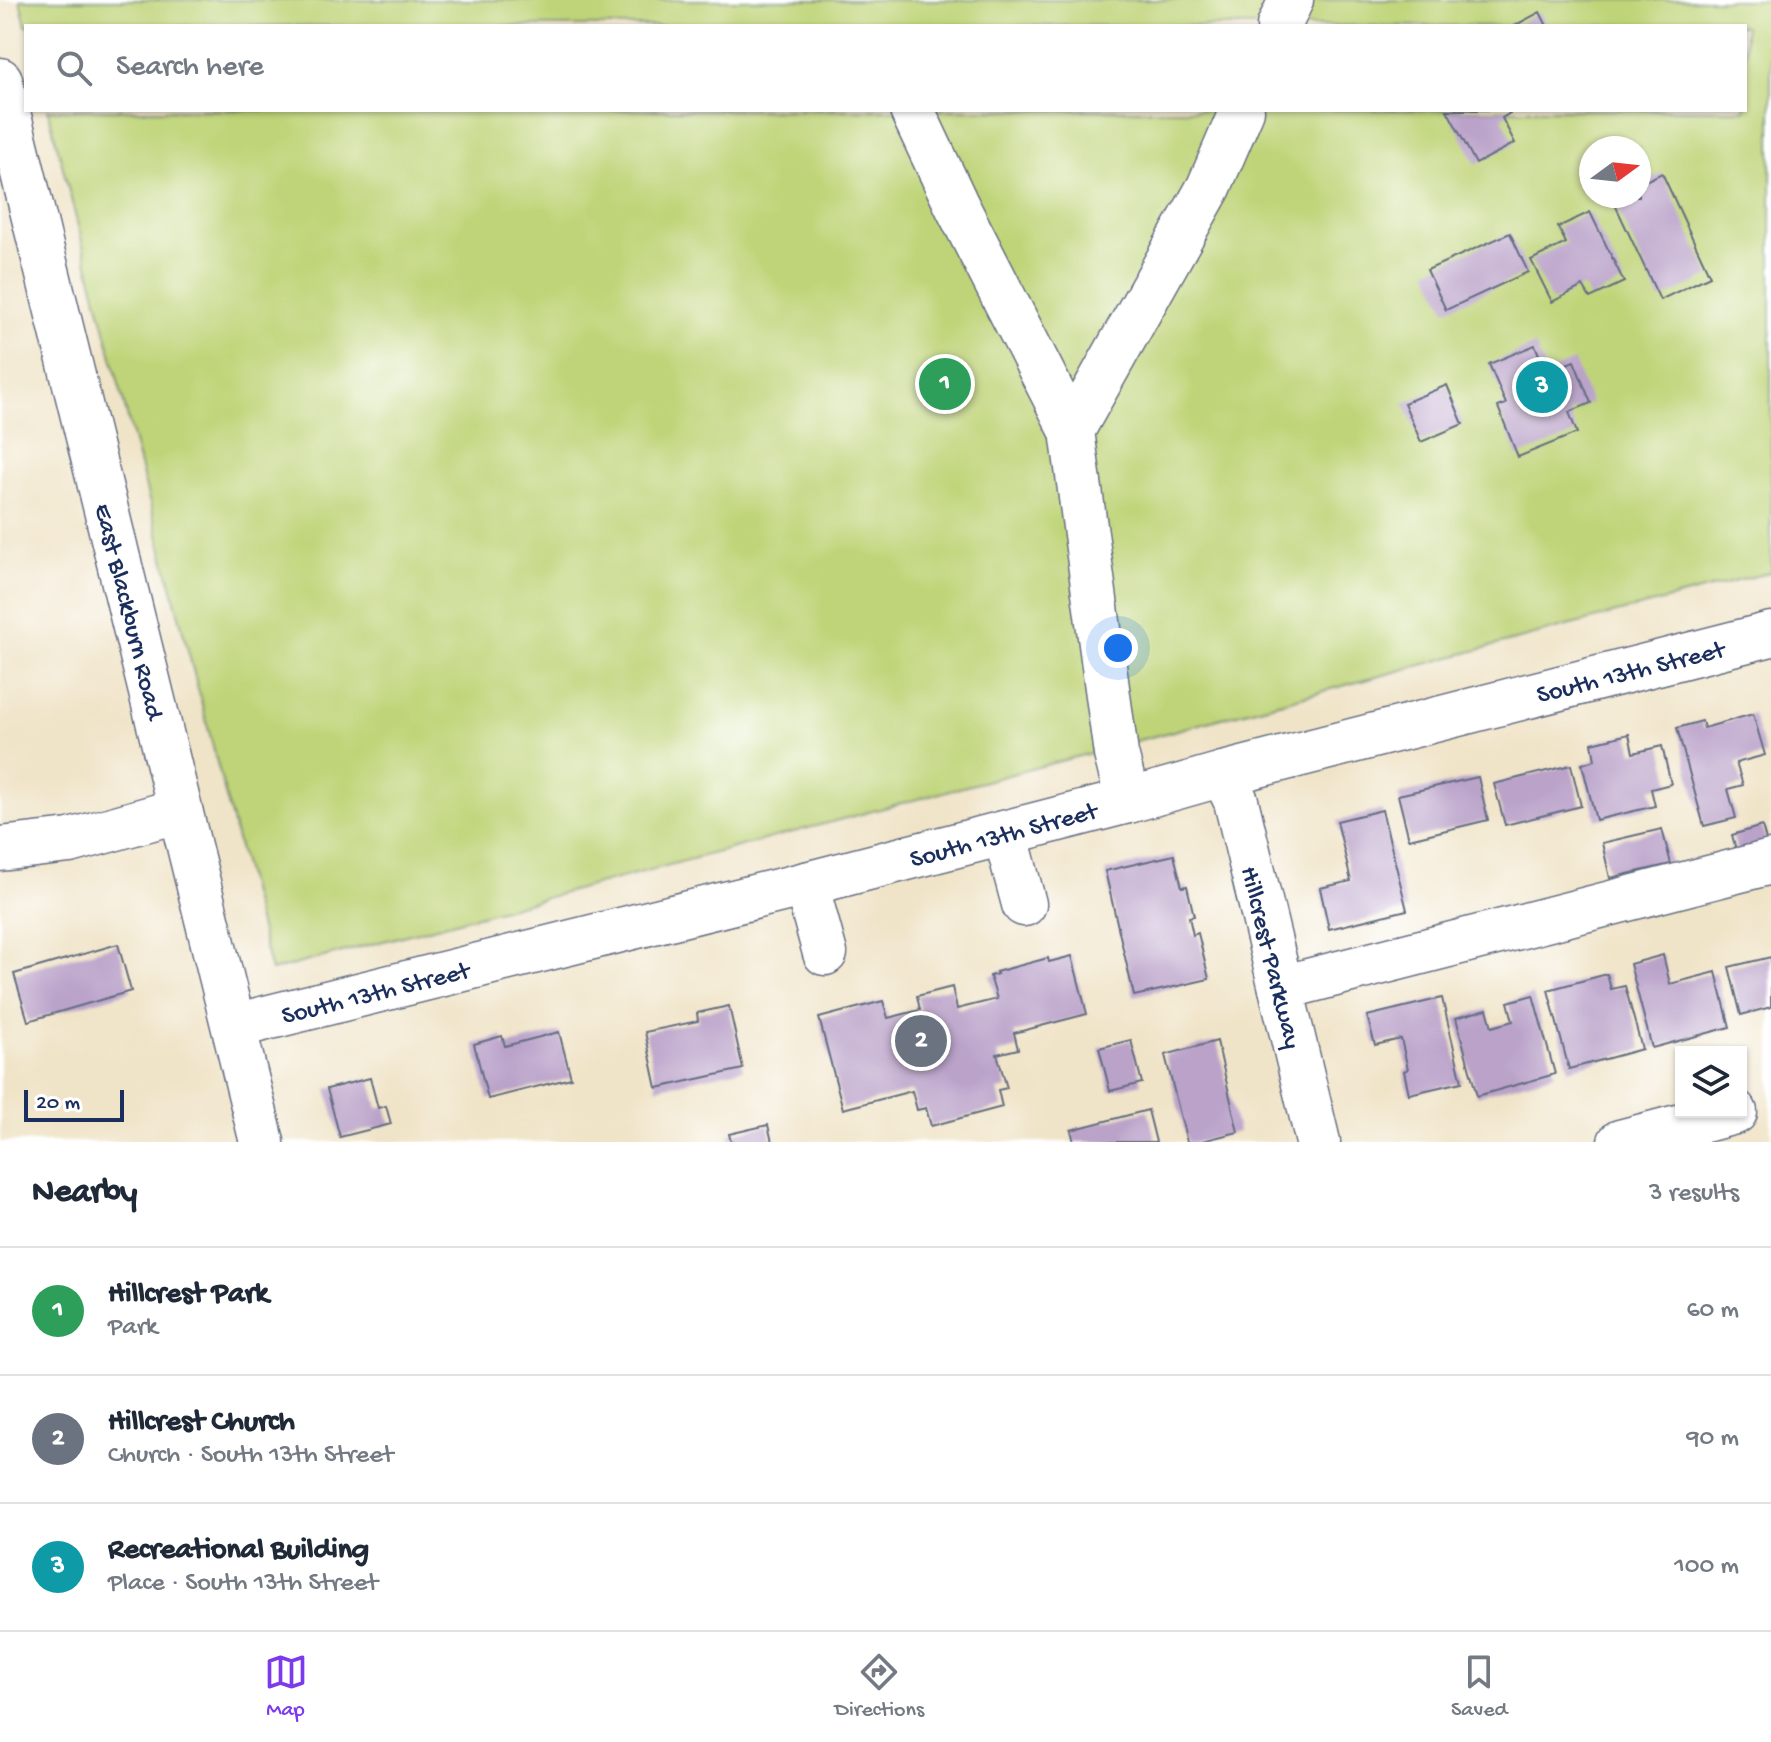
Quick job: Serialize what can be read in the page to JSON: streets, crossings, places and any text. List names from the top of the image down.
{
  "streets": {
    "street": ["East Blackburn Road", "South 13th Street", "Hillcrest Parkway"]
  },
  "crossings": [
    ["East Blackburn Road", "South 13th Street"],
    ["South 13th Street", "Hillcrest Parkway"]
  ],
  "scale_bar": "20 m",
  "north": "right",
  "page": {
    "search": "Search here",
    "pins": ["1", "3", "2"],
    "scale": "20 m",
    "heading": ["Nearby", "3 results"],
    "list": [
      {
        "mark": "1",
        "name": "Hillcrest Park",
        "note": "Park",
        "value": "60 m"
      },
      {
        "mark": "2",
        "name": "Hillcrest Church",
        "note": "Church · South 13th Street",
        "value": "90 m"
      },
      {
        "mark": "3",
        "name": "Recreational Building",
        "note": "Place · South 13th Street",
        "value": "100 m"
      }
    ],
    "nav": ["Map", "Directions", "Saved"]
  }
}
